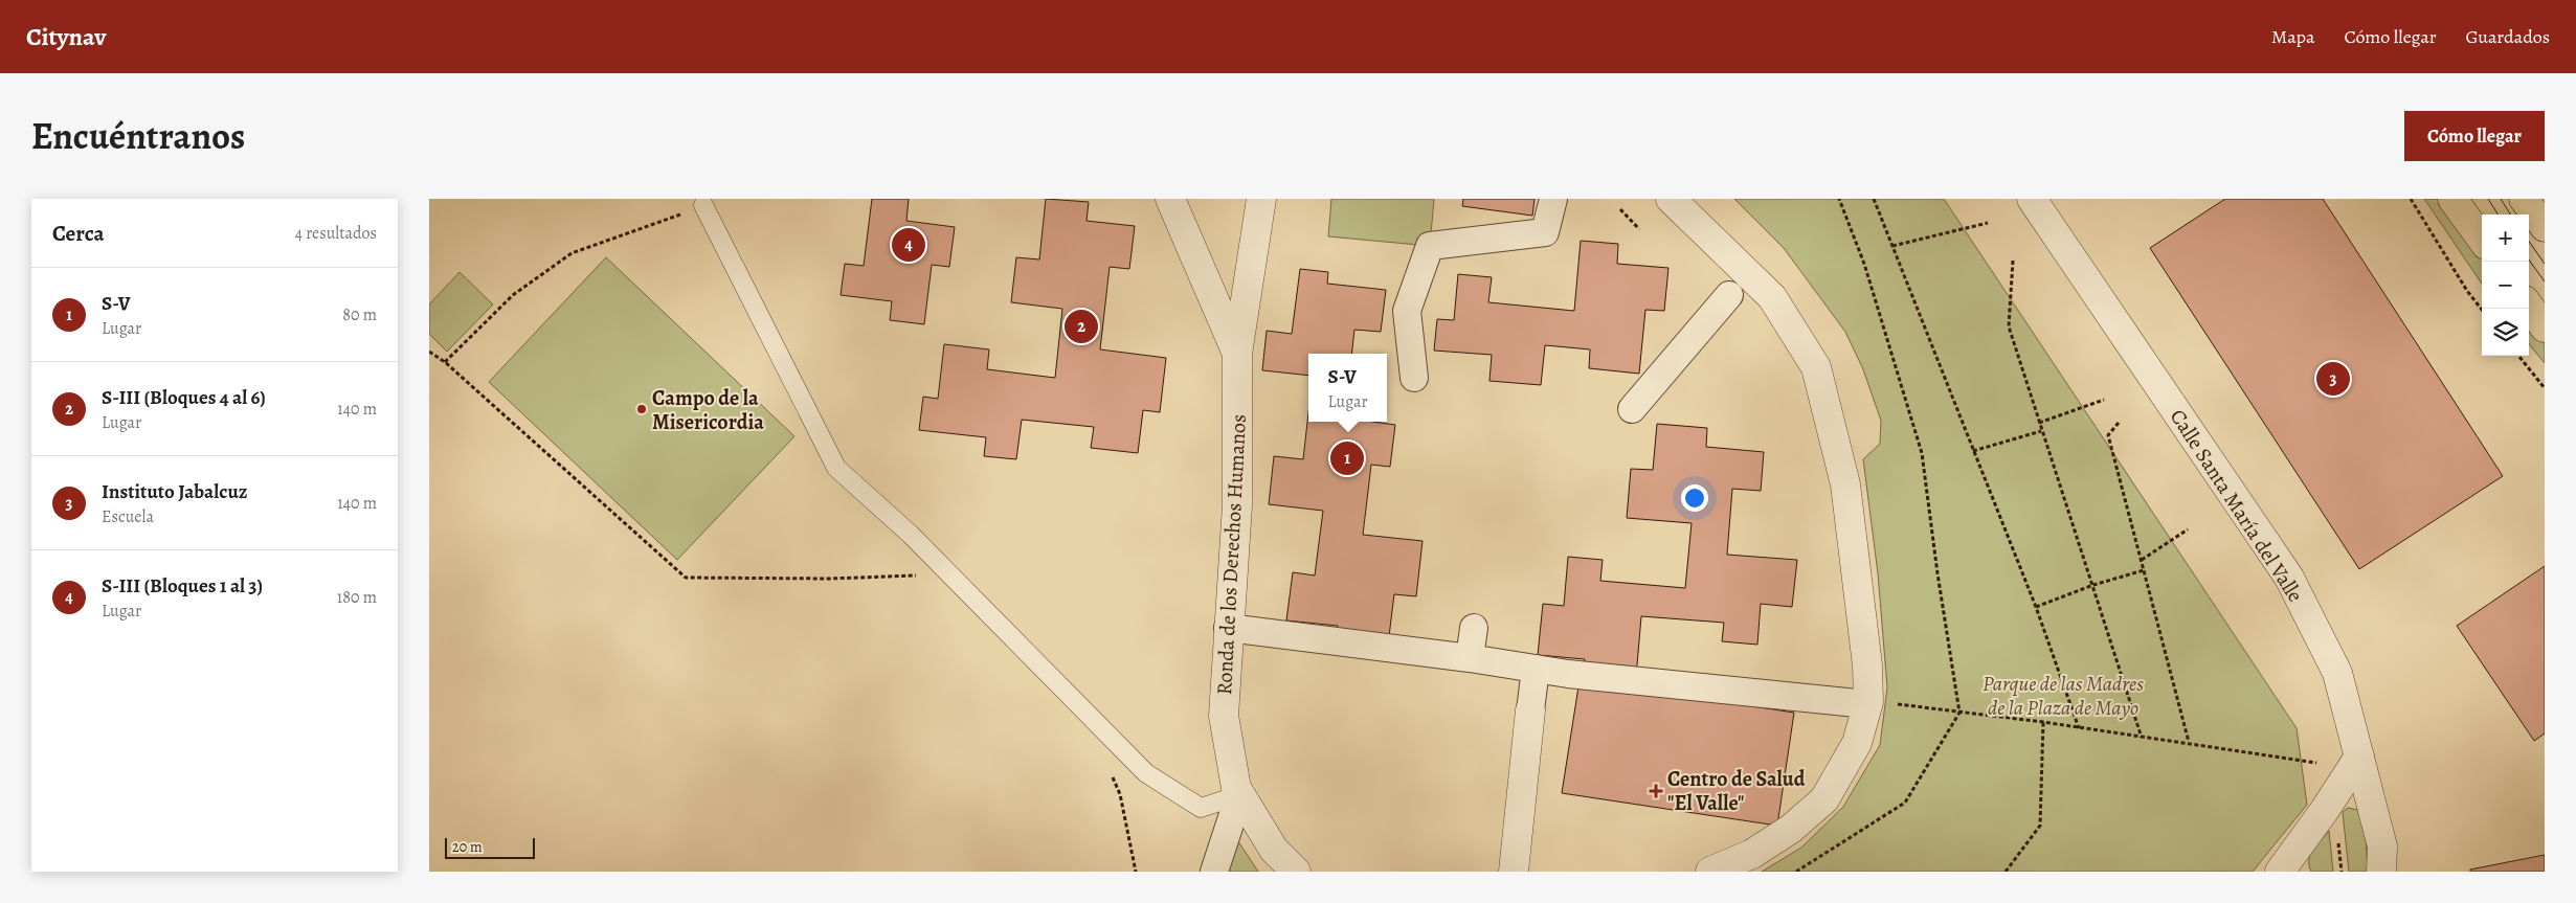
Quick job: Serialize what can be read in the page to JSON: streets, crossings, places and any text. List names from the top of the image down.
{
  "streets": {
    "street": ["Calle Santa María del Valle", "Ronda de los Derechos Humanos"]
  },
  "parks": ["Parque de las Madres de la Plaza de Mayo"],
  "places": {
    "other": ["Campo de la Misericordia"],
    "health": ["Centro de Salud \"El Valle\""]
  },
  "scale_bar": "20 m",
  "page": {
    "header": "Citynav",
    "nav": ["Mapa", "Cómo llegar", "Guardados"],
    "title": "Encuéntranos",
    "buttons": "Cómo llegar",
    "heading": ["Cerca", "4 resultados"],
    "map_buttons": ["+", "−"],
    "pins": [
      "4",
      "2",
      "3",
      "1"
    ],
    "list": [
      {
        "mark": "1",
        "name": "S-V",
        "note": "Lugar",
        "value": "80 m"
      },
      {
        "mark": "2",
        "name": "S-III (Bloques 4 al 6)",
        "note": "Lugar",
        "value": "140 m"
      },
      {
        "mark": "3",
        "name": "Instituto Jabalcuz",
        "note": "Escuela",
        "value": "140 m"
      },
      {
        "mark": "4",
        "name": "S-III (Bloques 1 al 3)",
        "note": "Lugar",
        "value": "180 m"
      }
    ],
    "popup": ["S-V", "Lugar"],
    "scale": "20 m"
  }
}
